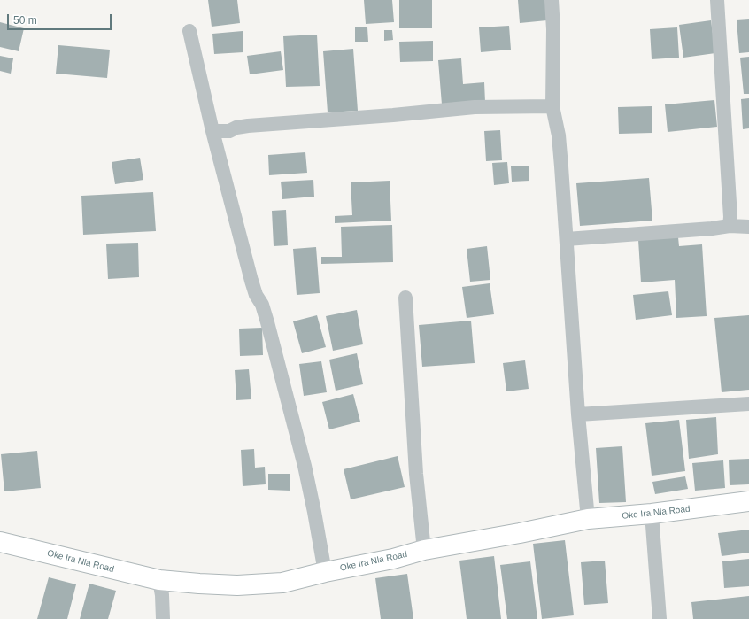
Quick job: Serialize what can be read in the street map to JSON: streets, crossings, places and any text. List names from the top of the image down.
{
  "streets": {
    "street": ["Oke Ira Nla Road"]
  },
  "scale_bar": "50 m"
}
